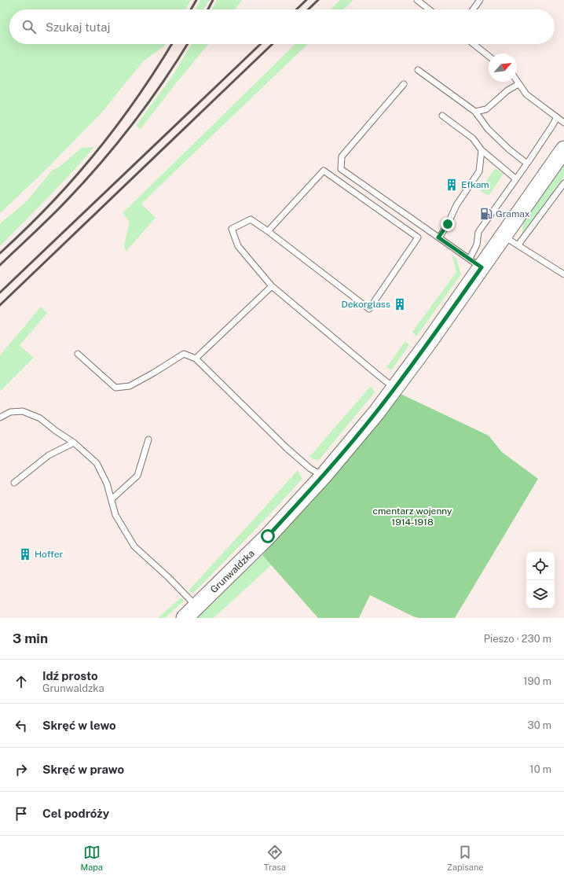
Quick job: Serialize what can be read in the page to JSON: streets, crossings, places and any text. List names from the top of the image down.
{
  "streets": {
    "main road": ["Grunwaldzka"]
  },
  "parks": ["cmentarz wojenny 1914-1918"],
  "places": {
    "building": ["Efkam", "Dekorglass", "Hoffer"],
    "fuel station": ["Gramax"]
  },
  "north": "top right",
  "page": {
    "search": "Szukaj tutaj",
    "heading": ["3 min", "Pieszo · 230 m"],
    "list": [
      ["Idź prosto", "Grunwaldzka", "190 m"],
      ["Skręć w lewo", "30 m"],
      ["Skręć w prawo", "10 m"],
      "Cel podróży"
    ],
    "nav": ["Mapa", "Trasa", "Zapisane"]
  }
}
